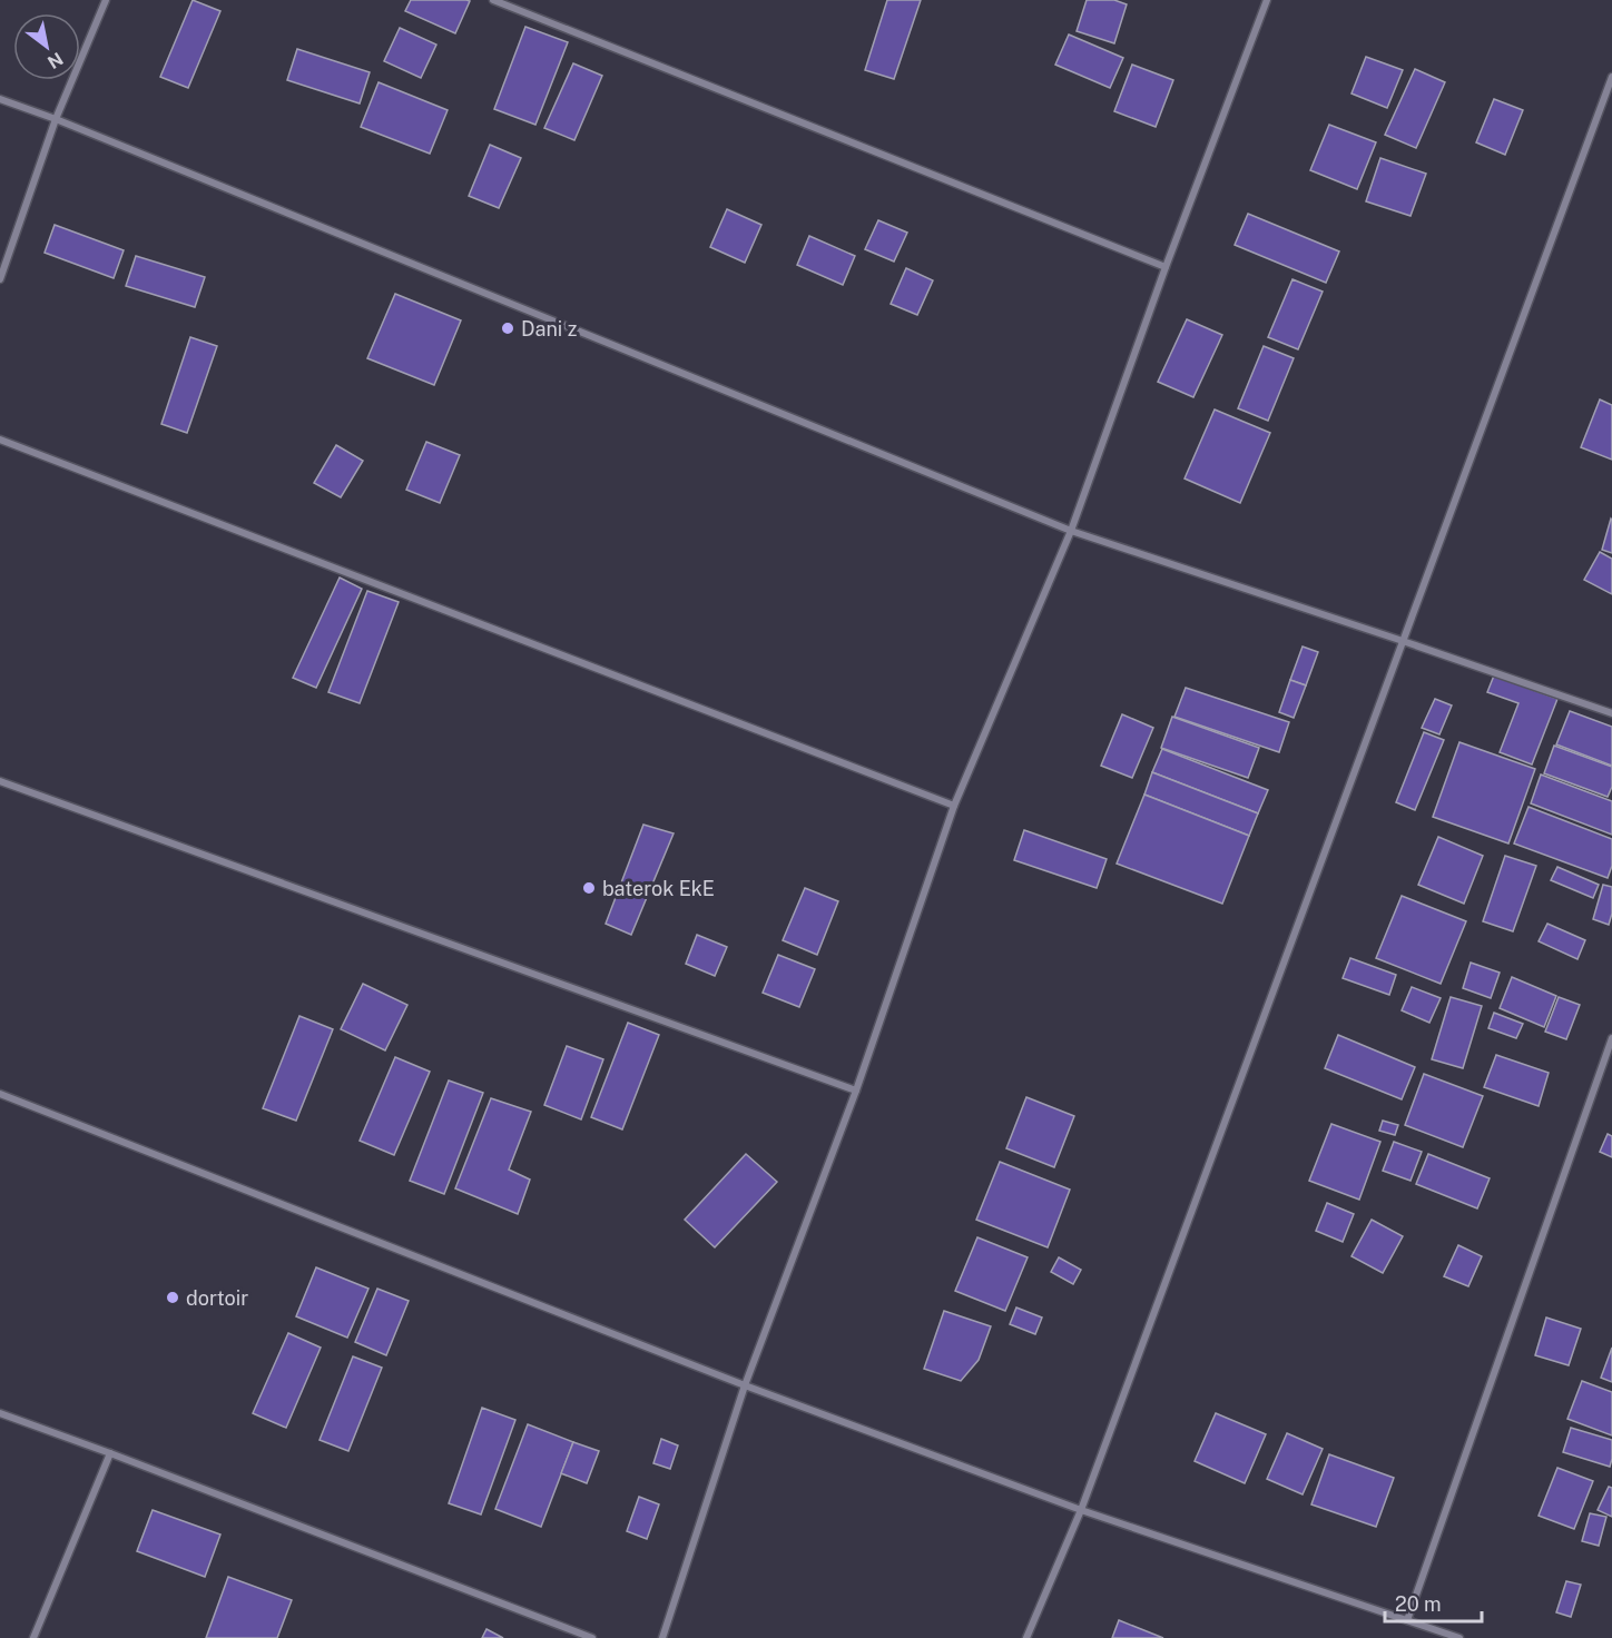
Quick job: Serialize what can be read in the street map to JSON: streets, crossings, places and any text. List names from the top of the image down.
{
  "places": ["Dani z", "baterok EkE", "dortoir"],
  "scale_bar": "20 m",
  "north": "bottom right"
}
